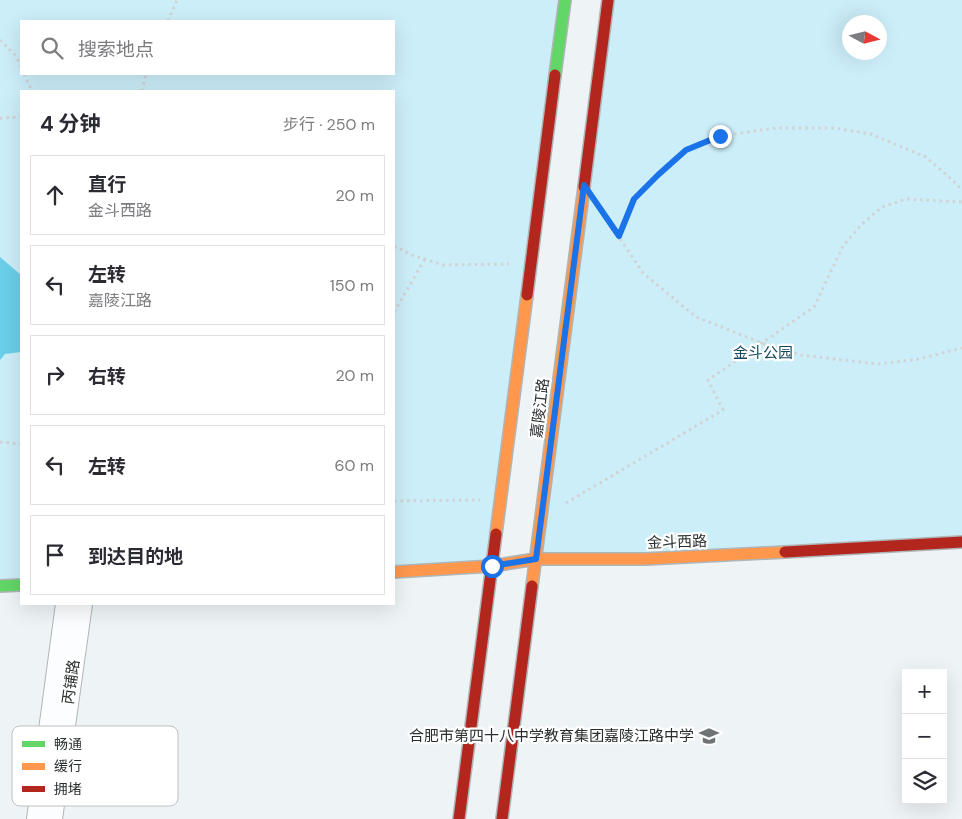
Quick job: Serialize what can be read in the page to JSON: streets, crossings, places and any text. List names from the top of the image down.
{
  "streets": {
    "street": ["嘉陵江路", "金斗西路", "丙铺路"]
  },
  "crossings": [
    ["嘉陵江路", "金斗西路"]
  ],
  "parks": ["金斗公园"],
  "places": {
    "school or university": ["合肥市第四十八中学教育集团嘉陵江路中学"]
  },
  "legend": ["畅通", "缓行", "拥堵"],
  "north": "right",
  "page": {
    "search": "搜索地点",
    "heading": ["4 分钟", "步行 · 250 m"],
    "list": [
      ["直行", "金斗西路", "20 m"],
      ["左转", "嘉陵江路", "150 m"],
      ["右转", "20 m"],
      ["左转", "60 m"],
      "到达目的地"
    ],
    "map_buttons": ["+", "−"]
  }
}
